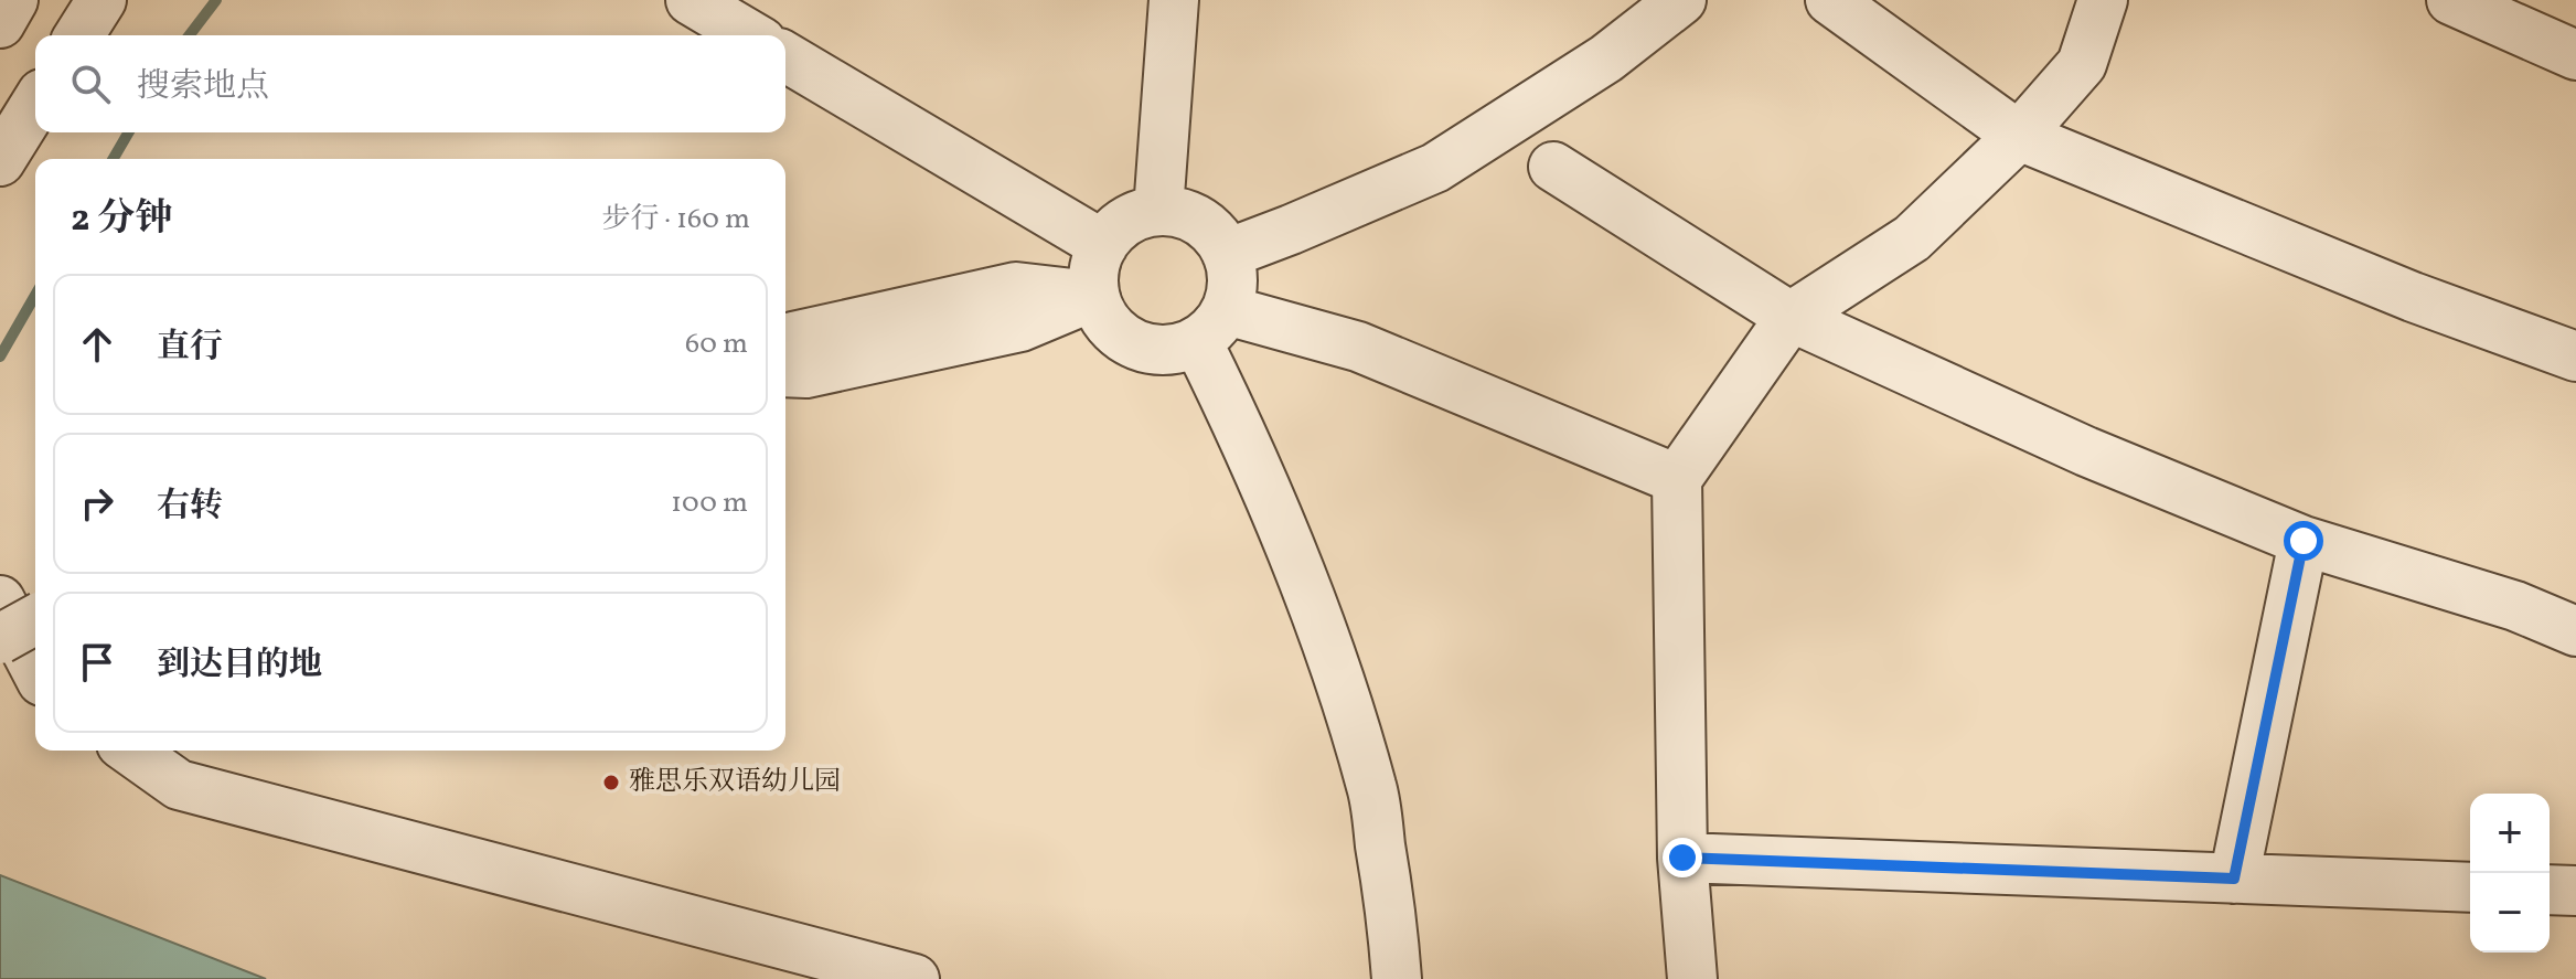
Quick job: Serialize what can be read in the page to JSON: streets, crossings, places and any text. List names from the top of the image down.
{
  "places": ["雅思乐双语幼儿园"],
  "page": {
    "search": "搜索地点",
    "heading": ["2 分钟", "步行 · 160 m"],
    "list": [
      ["直行", "60 m"],
      ["右转", "100 m"],
      "到达目的地"
    ],
    "map_buttons": ["+", "−"]
  }
}
